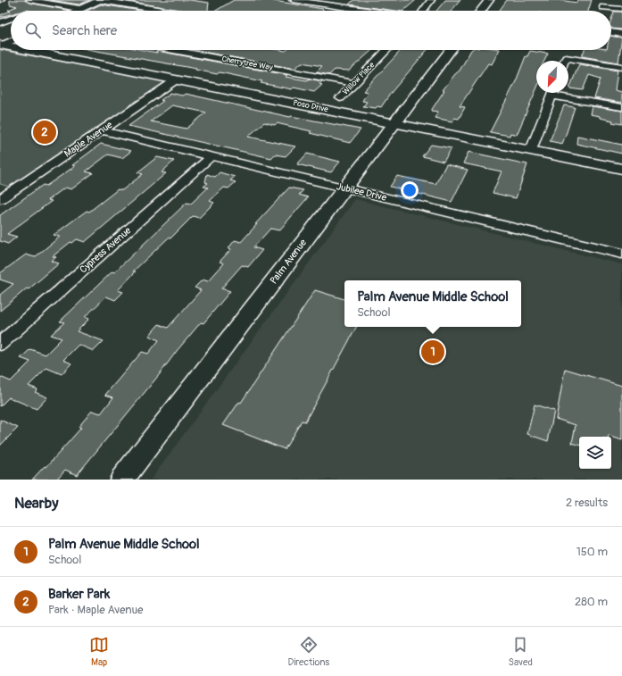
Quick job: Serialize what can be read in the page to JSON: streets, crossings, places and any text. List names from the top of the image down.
{
  "streets": {
    "main road": ["Poso Drive", "Palm Avenue"],
    "street": [
      "Cherrytree Way",
      "Willow Place",
      "Maple Avenue",
      "Jubilee Drive",
      "Cypress Avenue"
    ]
  },
  "crossings": [
    ["Cherrytree Way", "Willow Place"],
    ["Poso Drive", "Maple Avenue"],
    ["Poso Drive", "Palm Avenue"],
    ["Maple Avenue", "Jubilee Drive"],
    ["Jubilee Drive", "Cypress Avenue"],
    ["Jubilee Drive", "Palm Avenue"]
  ],
  "north": "bottom left",
  "page": {
    "search": "Search here",
    "pins": ["2", "1"],
    "popup": ["Palm Avenue Middle School", "School"],
    "heading": ["Nearby", "2 results"],
    "list": [
      {
        "mark": "1",
        "name": "Palm Avenue Middle School",
        "note": "School",
        "value": "150 m"
      },
      {
        "mark": "2",
        "name": "Barker Park",
        "note": "Park · Maple Avenue",
        "value": "280 m"
      }
    ],
    "nav": ["Map", "Directions", "Saved"]
  }
}
